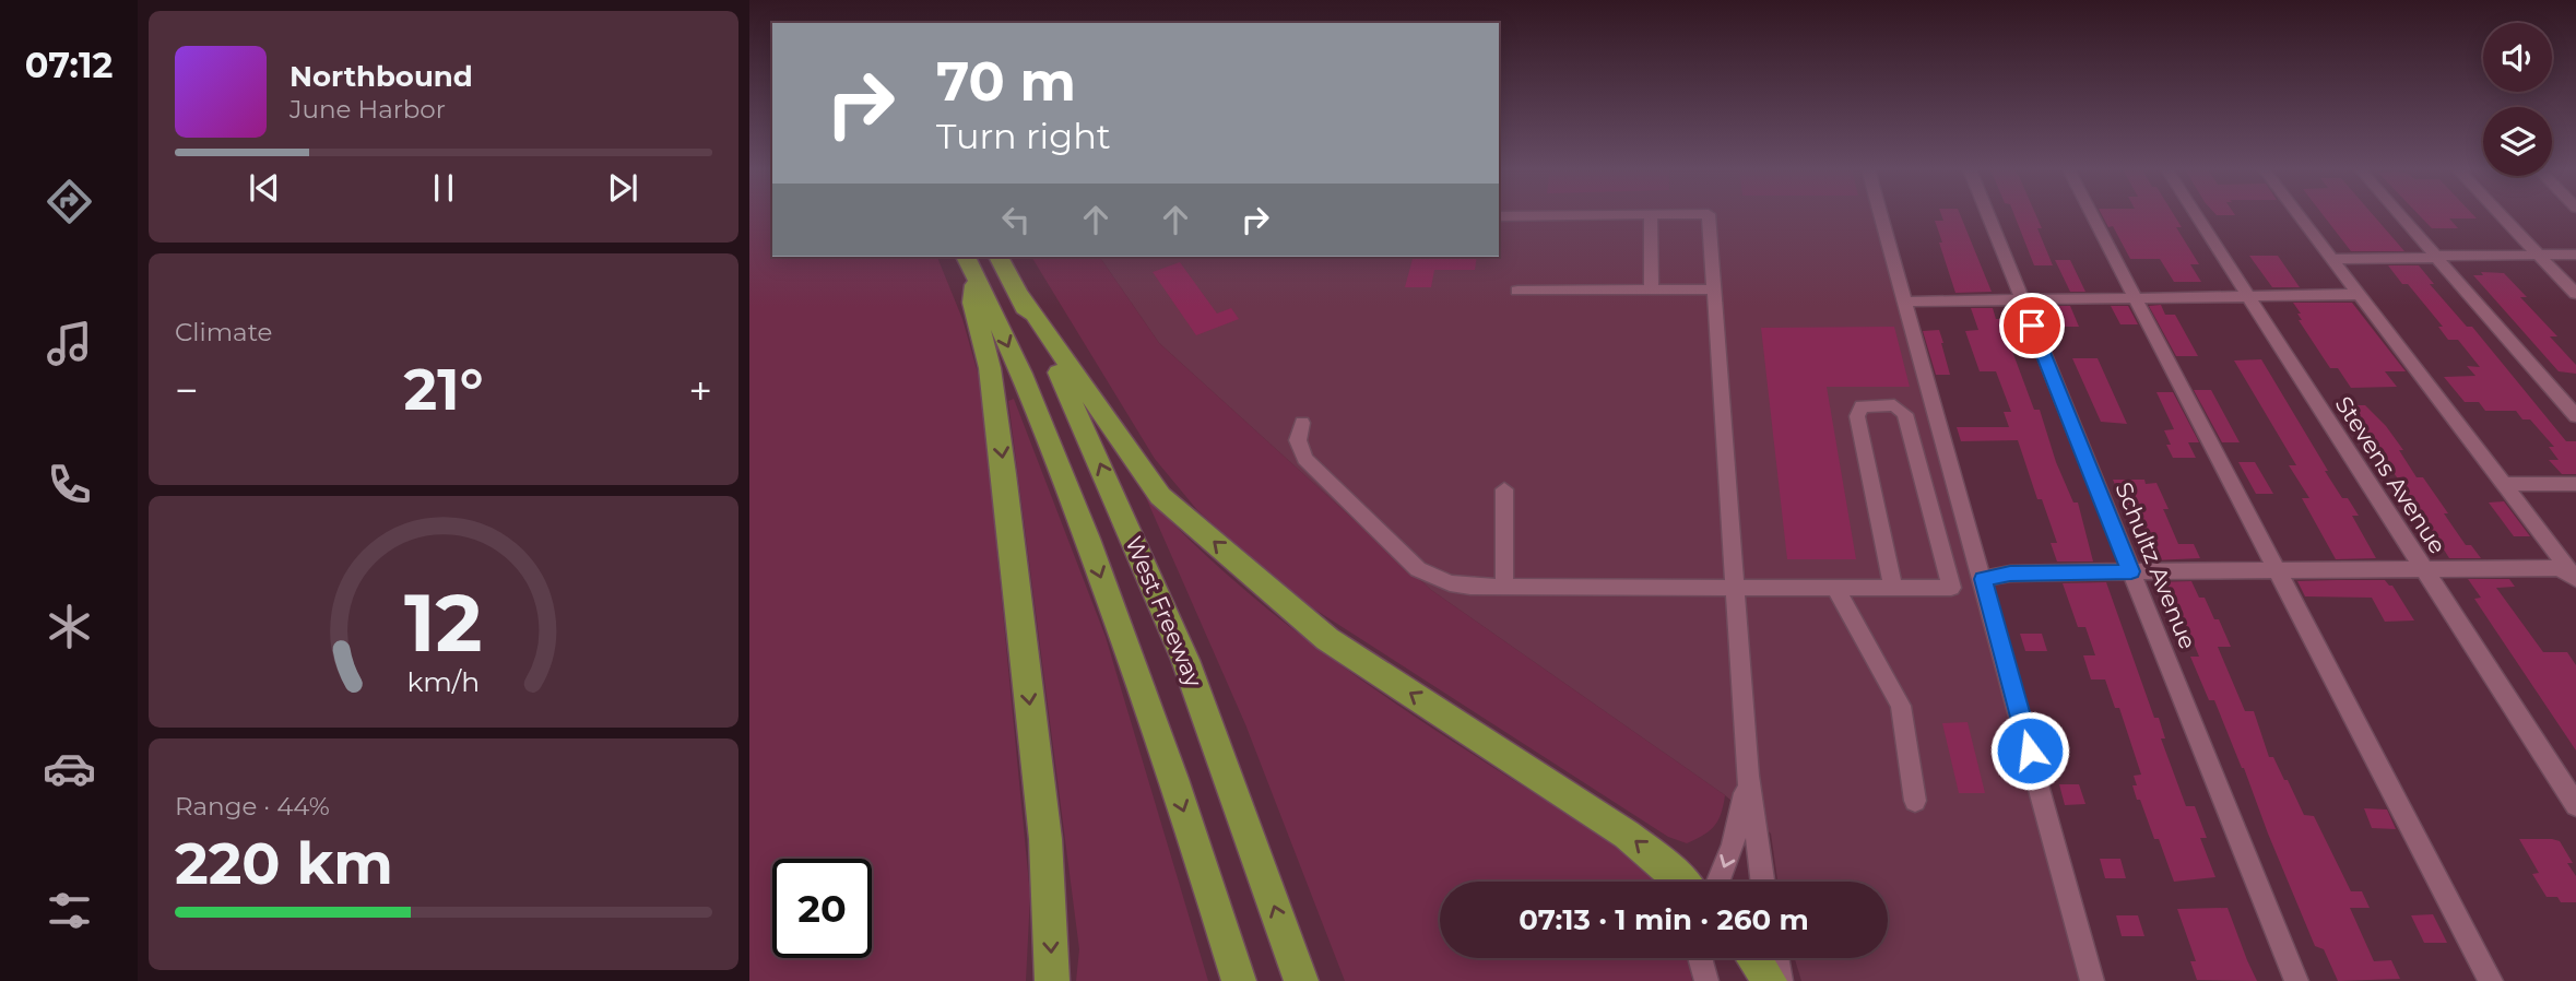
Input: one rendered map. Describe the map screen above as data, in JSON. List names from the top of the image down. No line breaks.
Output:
{"streets":{"highway":["West Freeway"],"street":["Stevens Avenue","Schultz Avenue"]},"page":{"tabs":"07:12","turn":["70 m","Turn right"],"song":["Northbound","June Harbor"],"tile":["Climate",["Range · 44%","220 km"]],"heat":["−","21°","+"],"limit":"20","trip":"07:13 · 1 min · 260 m","gauge":["12","km/h"]}}
